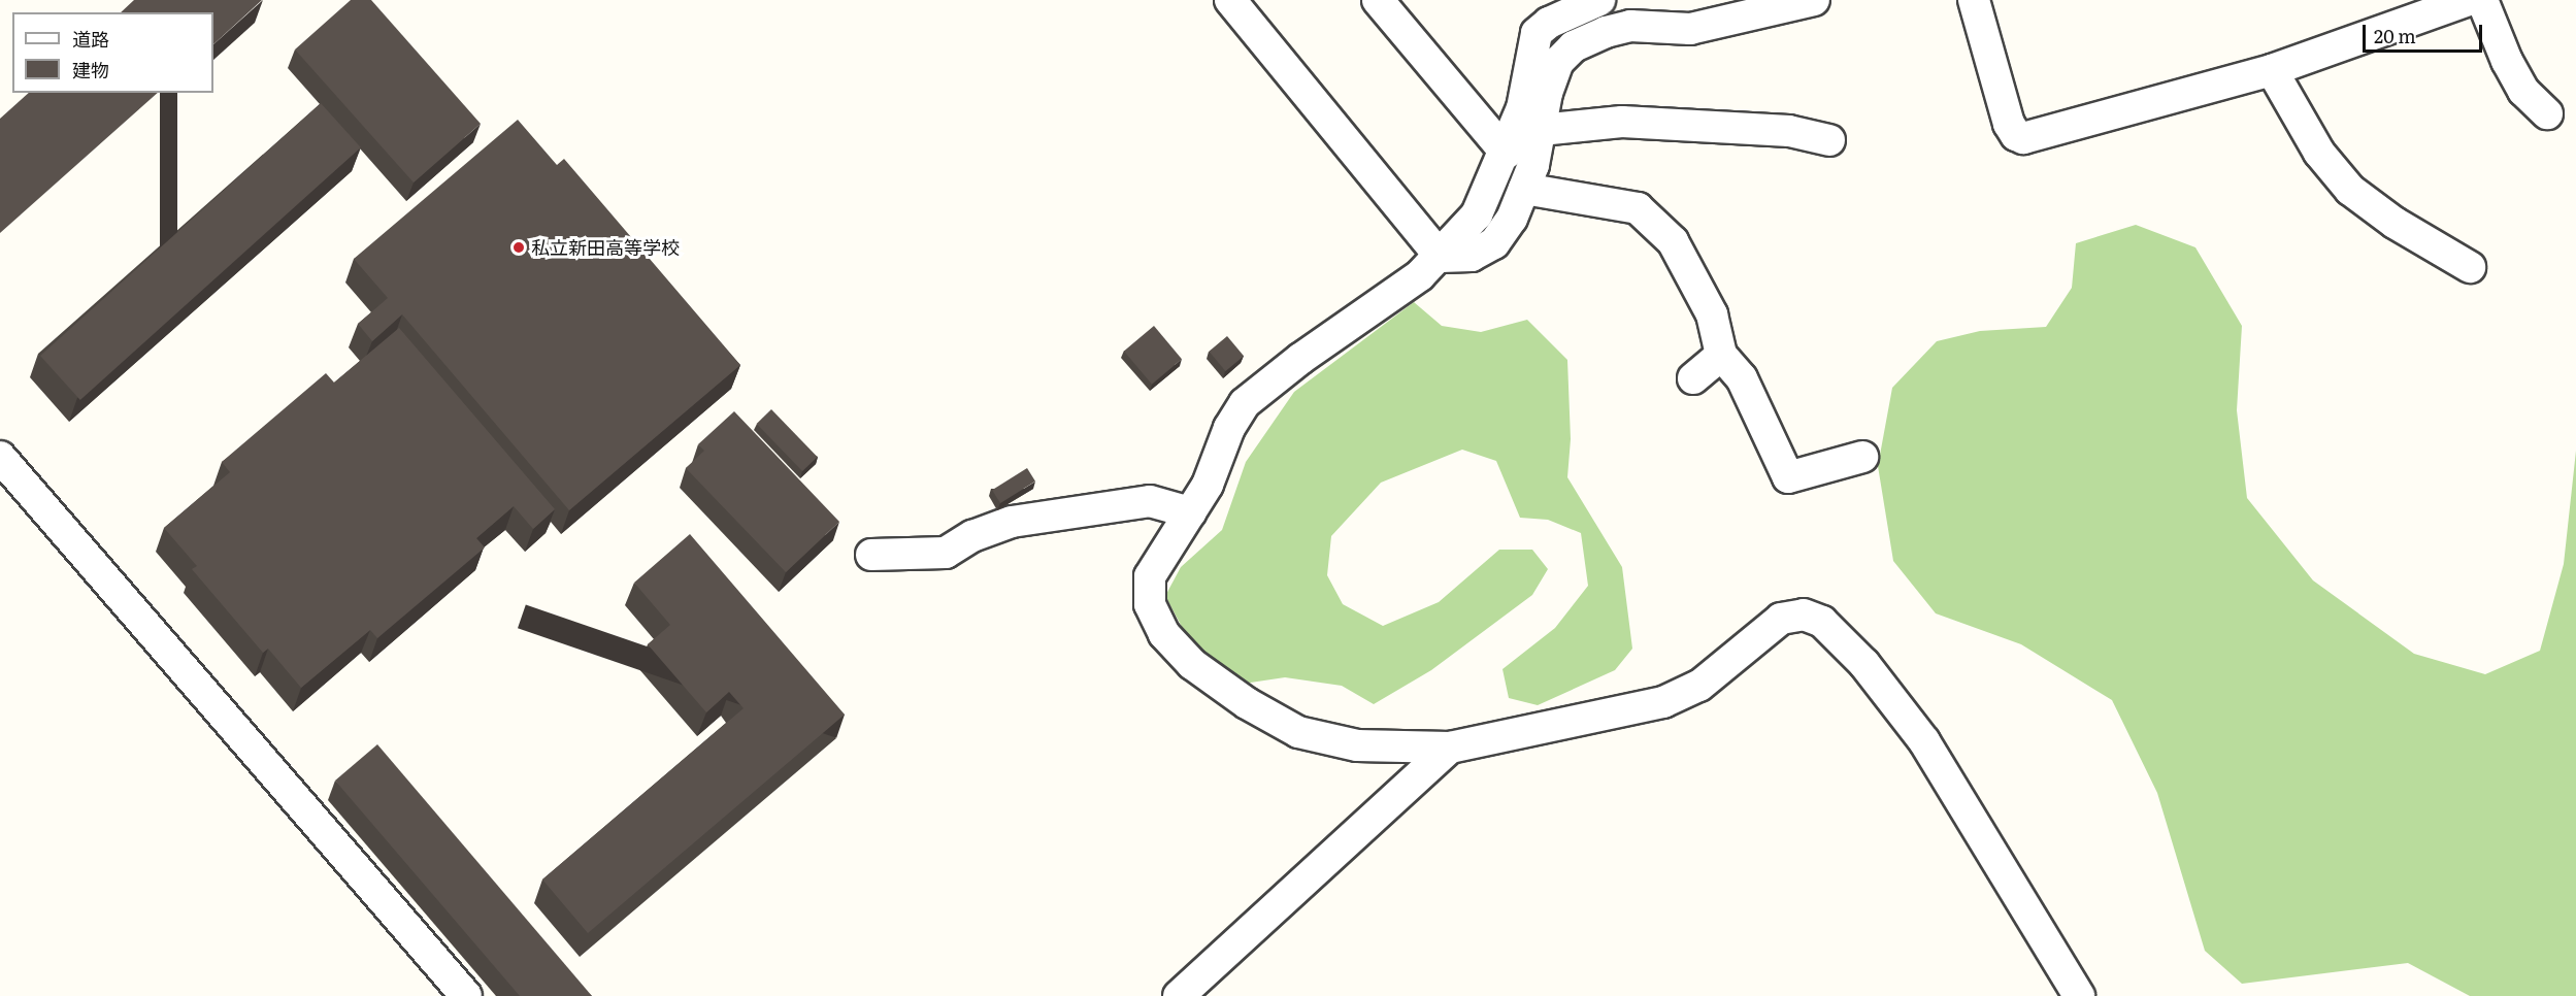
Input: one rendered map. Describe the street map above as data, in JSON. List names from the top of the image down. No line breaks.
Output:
{"places":["私立新田高等学校"],"legend":["道路","建物"],"scale_bar":"20 m"}
